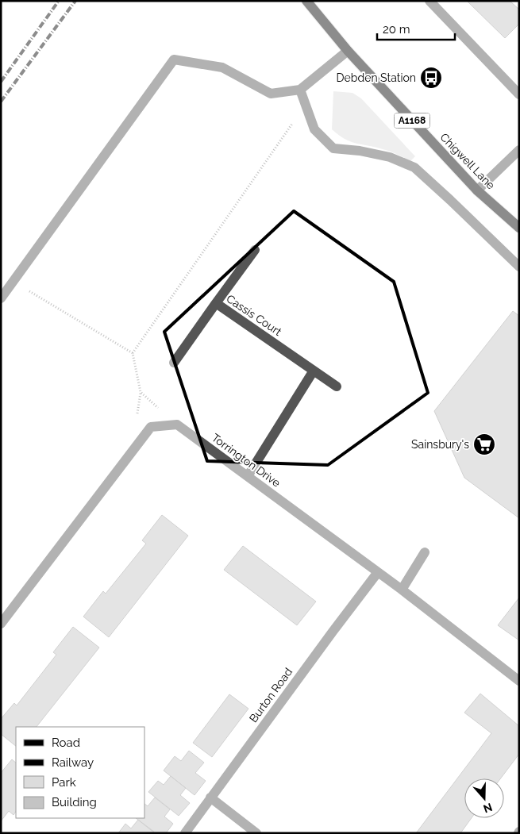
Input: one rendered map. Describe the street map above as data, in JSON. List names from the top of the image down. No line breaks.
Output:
{"streets":{"main road":["A1168","Chigwell Lane"],"street":["Cassis Court","Torrington Drive","Burton Road"]},"crossings":[["Torrington Drive","Burton Road"]],"places":{"bus stop":["Debden Station"],"supermarket":["Sainsbury's"]},"legend":["Road","Railway","Park","Building"],"scale_bar":"20 m","north":"bottom"}
